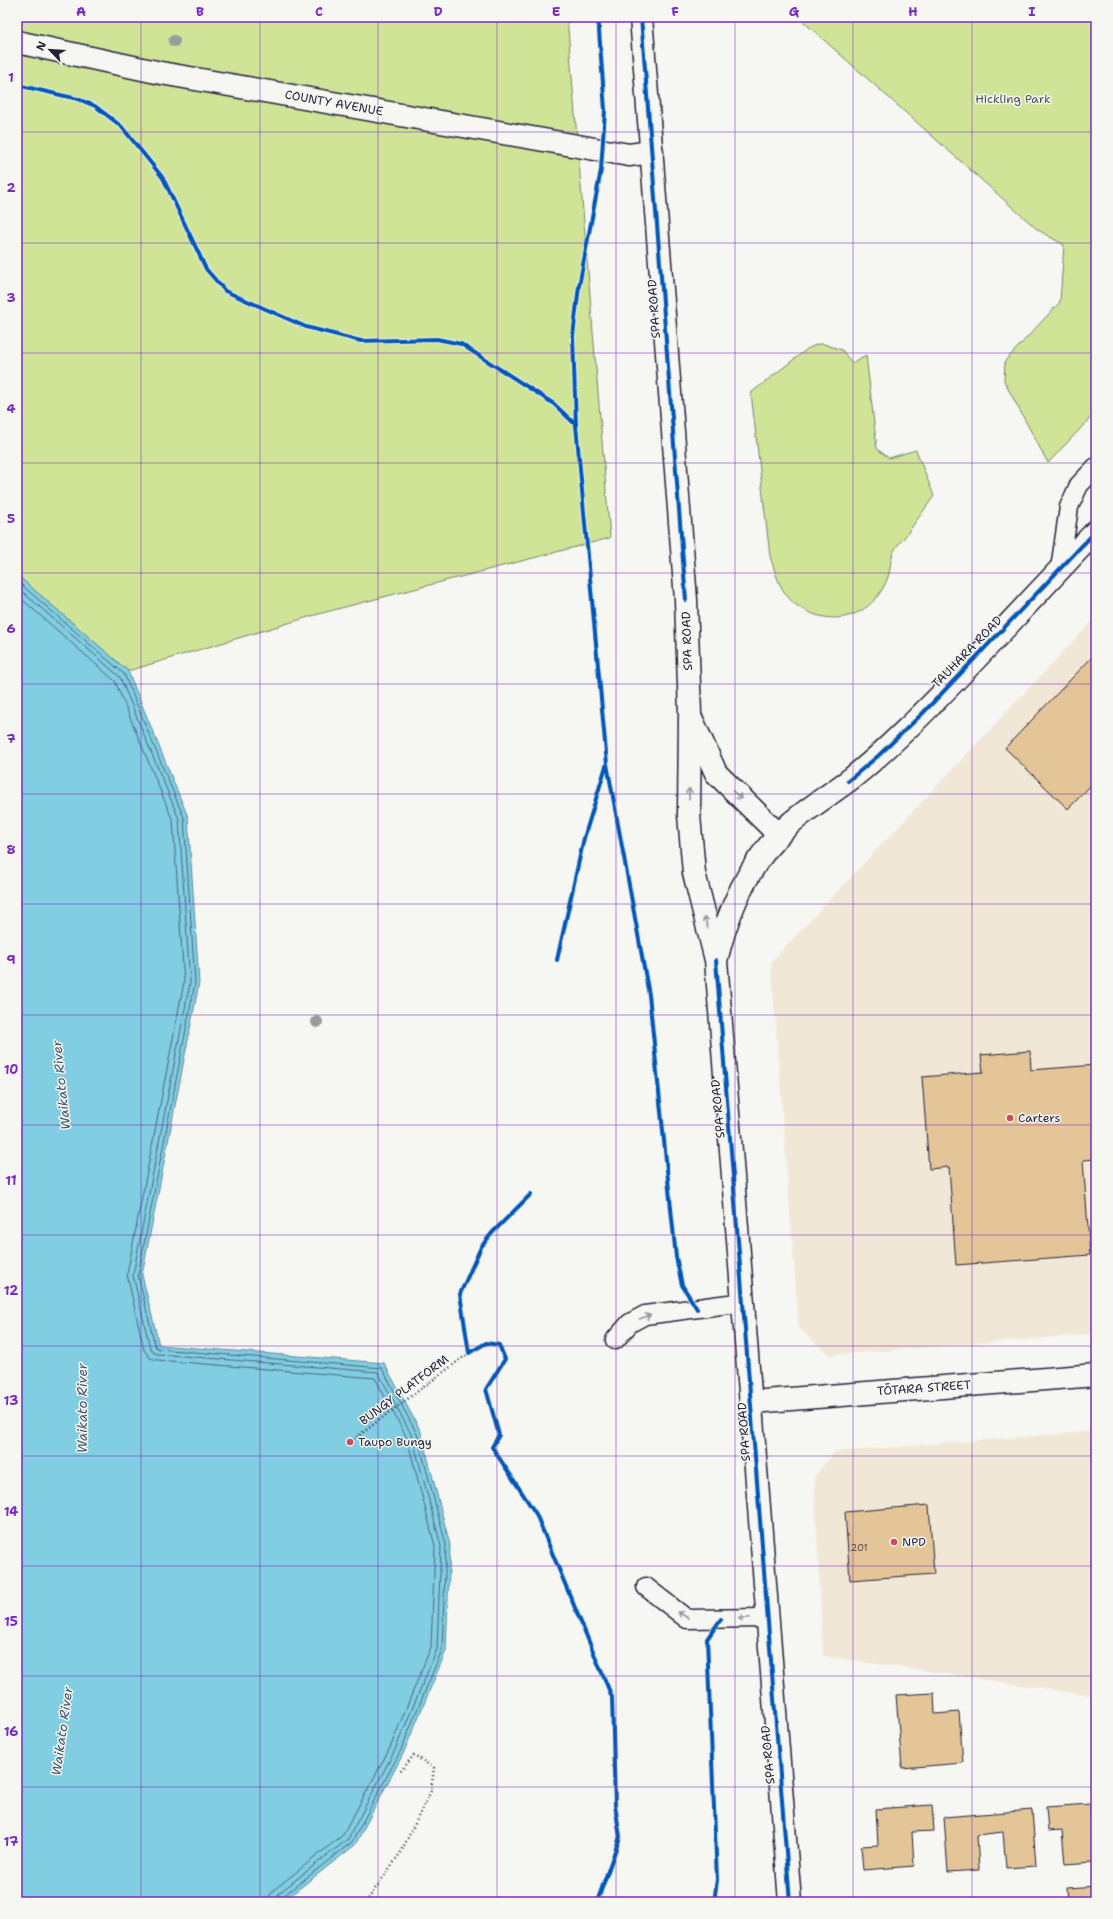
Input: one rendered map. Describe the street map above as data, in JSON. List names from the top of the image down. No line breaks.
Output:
{"streets":{"main road":["COUNTY AVENUE","SPA ROAD","TAUHARA ROAD","TŌTARA STREET"],"path":["BUNGY PLATFORM"]},"crossings":[["COUNTY AVENUE","SPA ROAD"],["SPA ROAD","TAUHARA ROAD"],["SPA ROAD","TŌTARA STREET"]],"water":["Waikato River"],"parks":["Hickling Park"],"places":["Carters","Taupo Bungy","NPD"],"house_numbers":["201"],"north":"top left","grid":{"columns":["A","B","C","D","E","F","G","H","I"],"rows":["1","2","3","4","5","6","7","8","9","10","11","12","13","14","15","16","17"]}}
